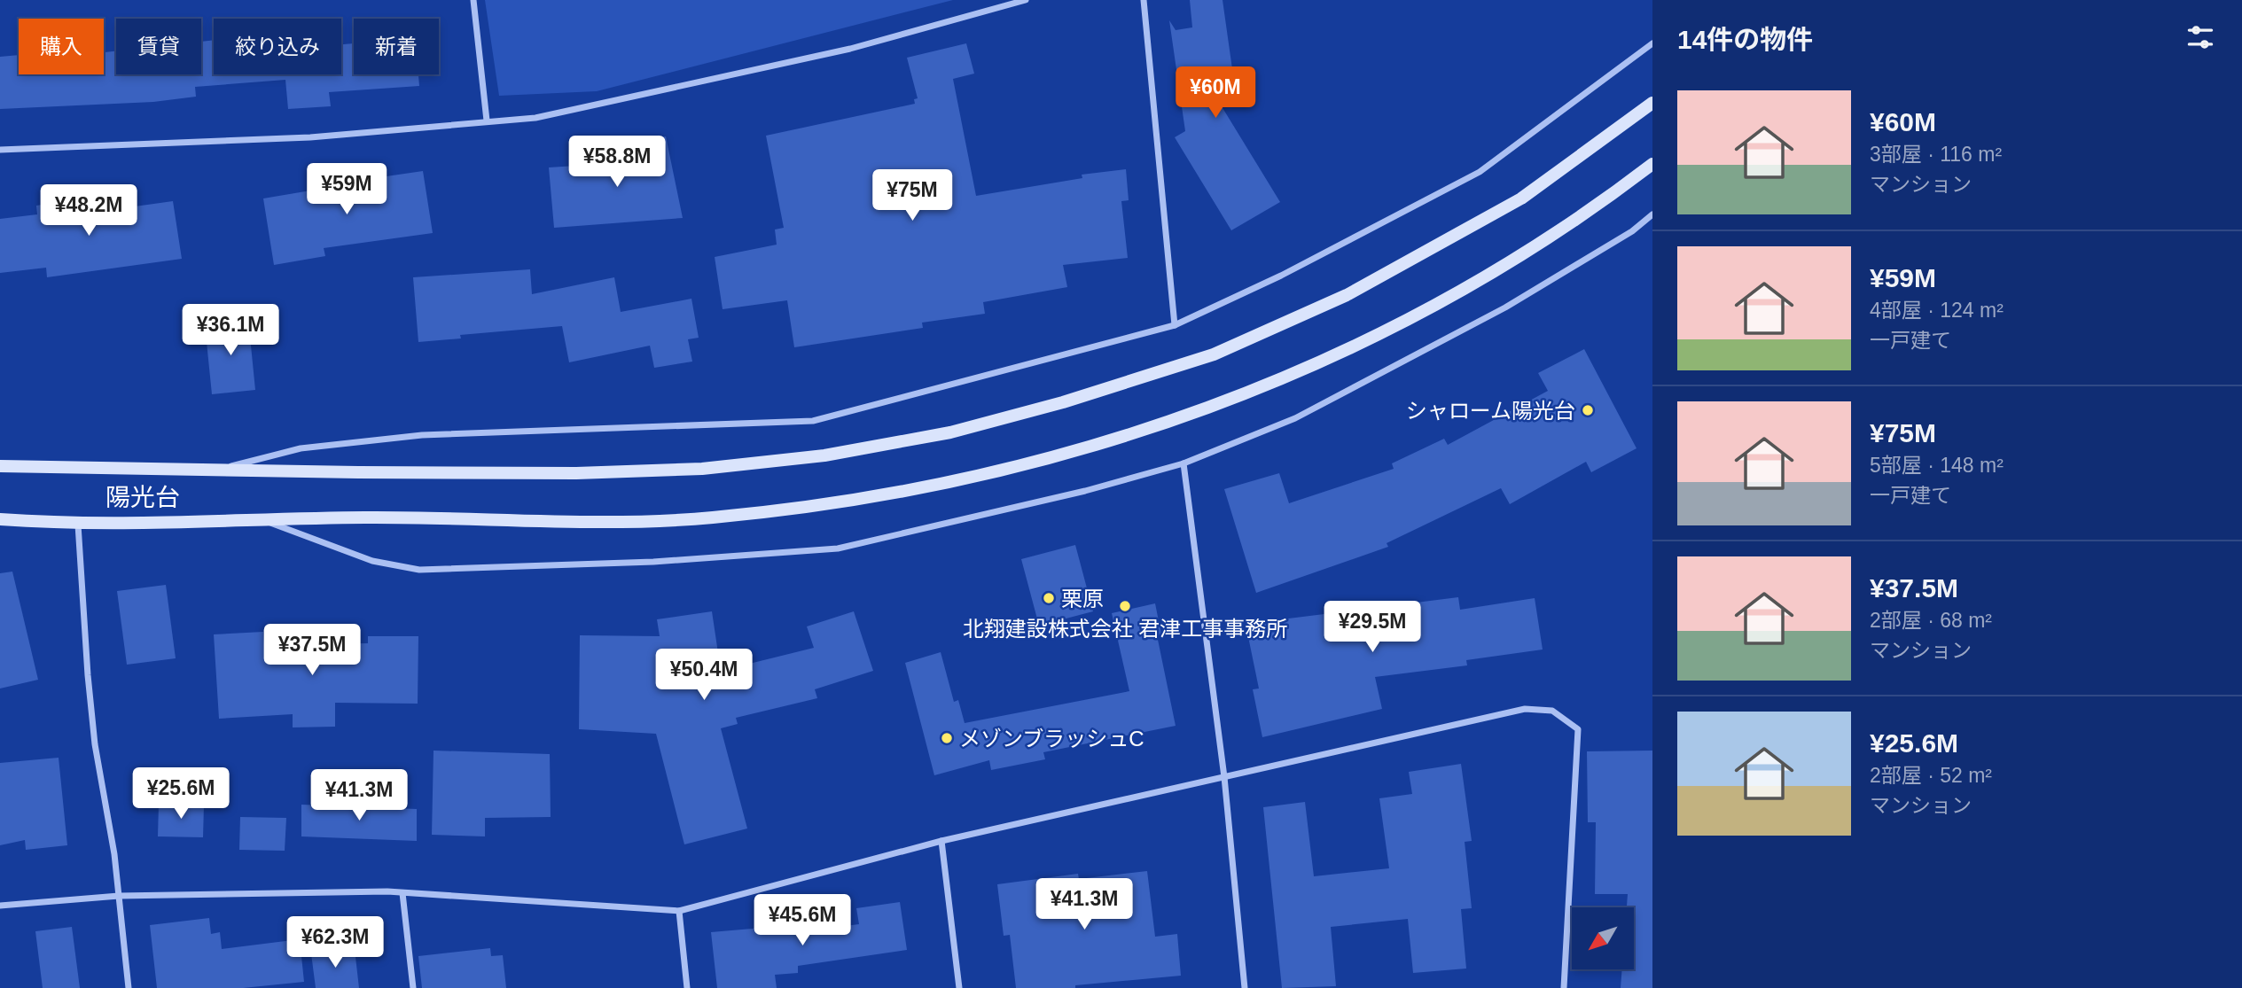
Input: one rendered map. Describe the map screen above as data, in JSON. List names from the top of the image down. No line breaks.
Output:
{"districts":["陽光台"],"places":["シャローム陽光台","栗原","北翔建設株式会社 君津工事事務所","メゾンブラッシュC"],"north":"bottom left","page":{"heading":"14件の物件","chip":["購入","賃貸","絞り込み","新着"],"price":["¥60M","¥58.8M","¥59M","¥75M","¥48.2M","¥36.1M","¥29.5M","¥37.5M","¥50.4M","¥25.6M","¥41.3M","¥41.3M","¥45.6M","¥62.3M"],"list":[{"name":"¥60M","note":"3部屋 · 116 m² · マンション"},{"name":"¥59M","note":"4部屋 · 124 m² · 一戸建て"},{"name":"¥75M","note":"5部屋 · 148 m² · 一戸建て"},{"name":"¥37.5M","note":"2部屋 · 68 m² · マンション"},{"name":"¥25.6M","note":"2部屋 · 52 m² · マンション"}]}}
